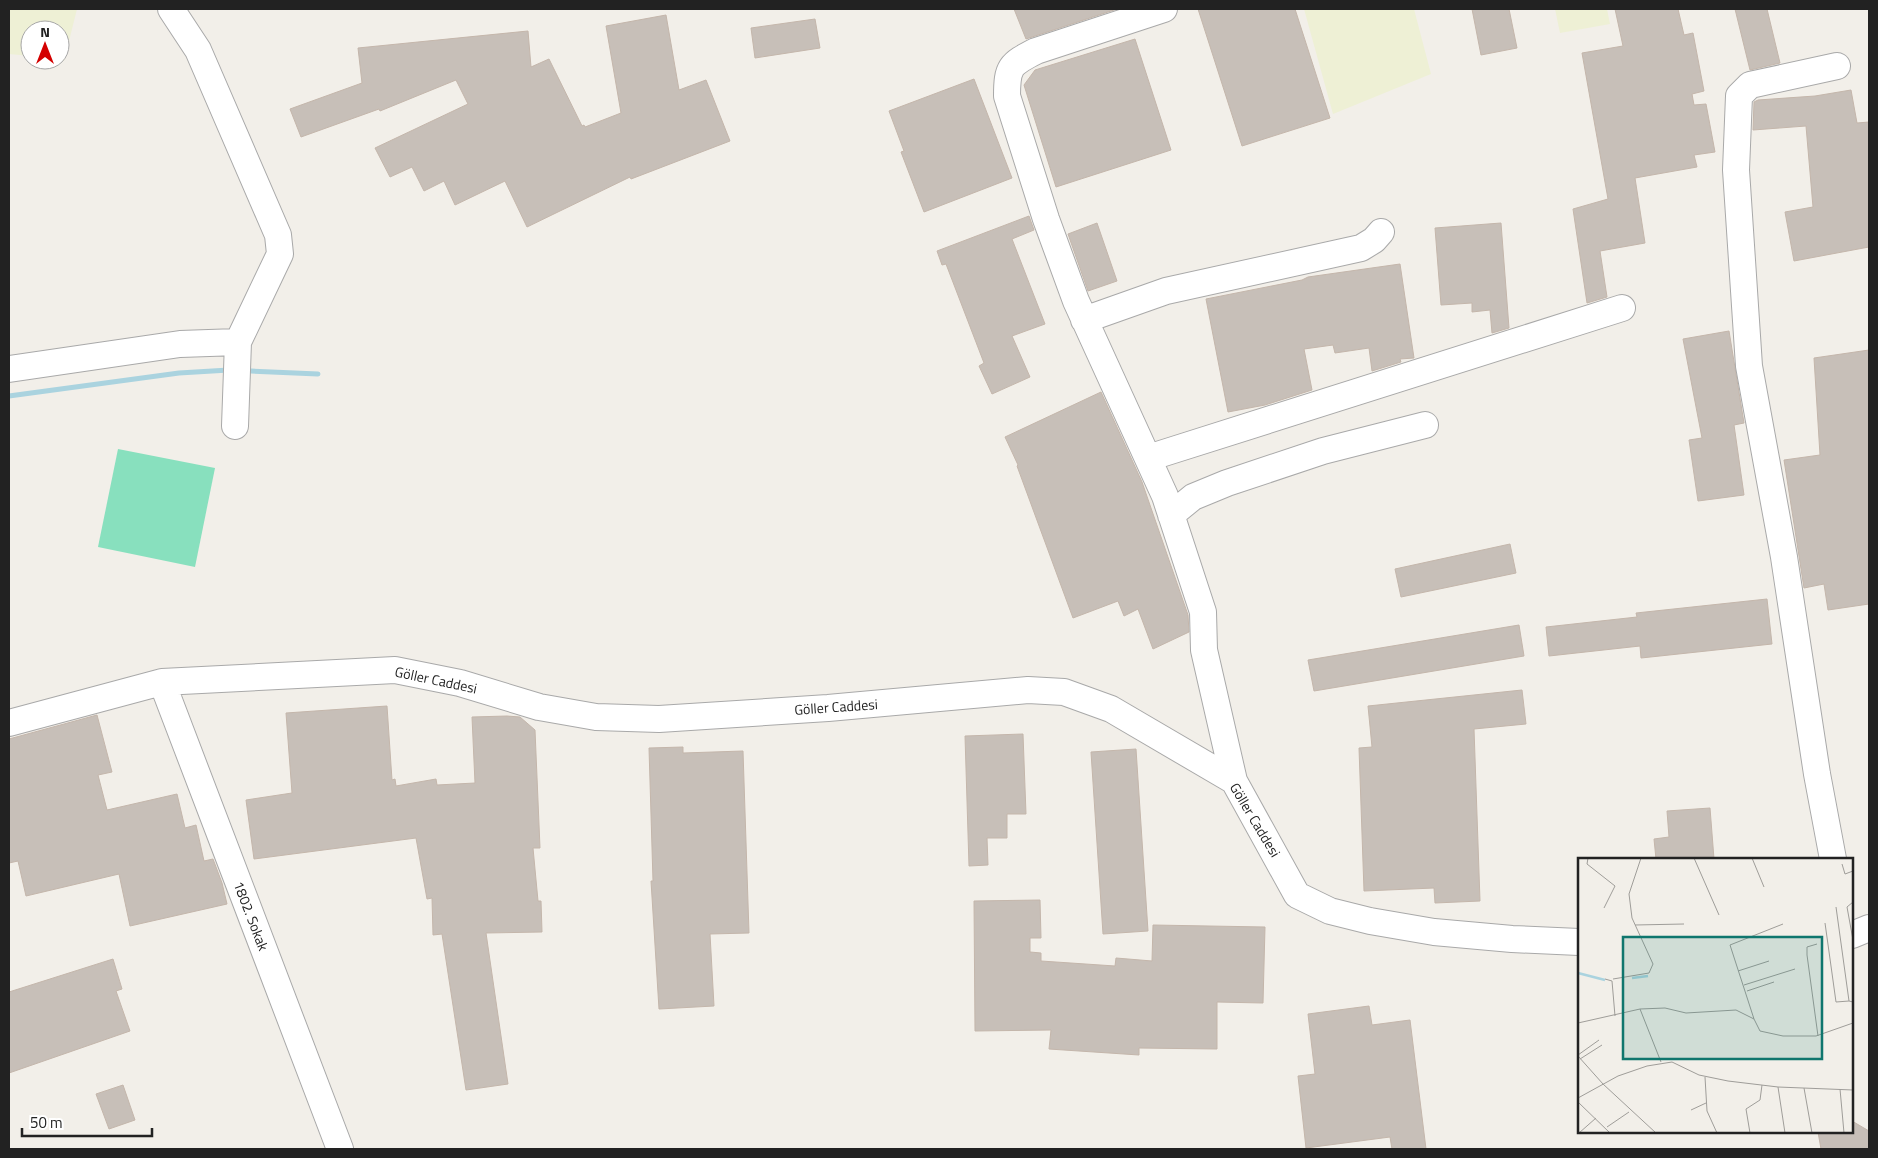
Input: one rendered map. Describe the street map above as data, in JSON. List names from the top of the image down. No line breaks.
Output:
{"streets":{"street":["Göller Caddesi","1802. Sokak"]},"crossings":[["Göller Caddesi","1802. Sokak"]],"scale_bar":"50 m","north":"top"}
